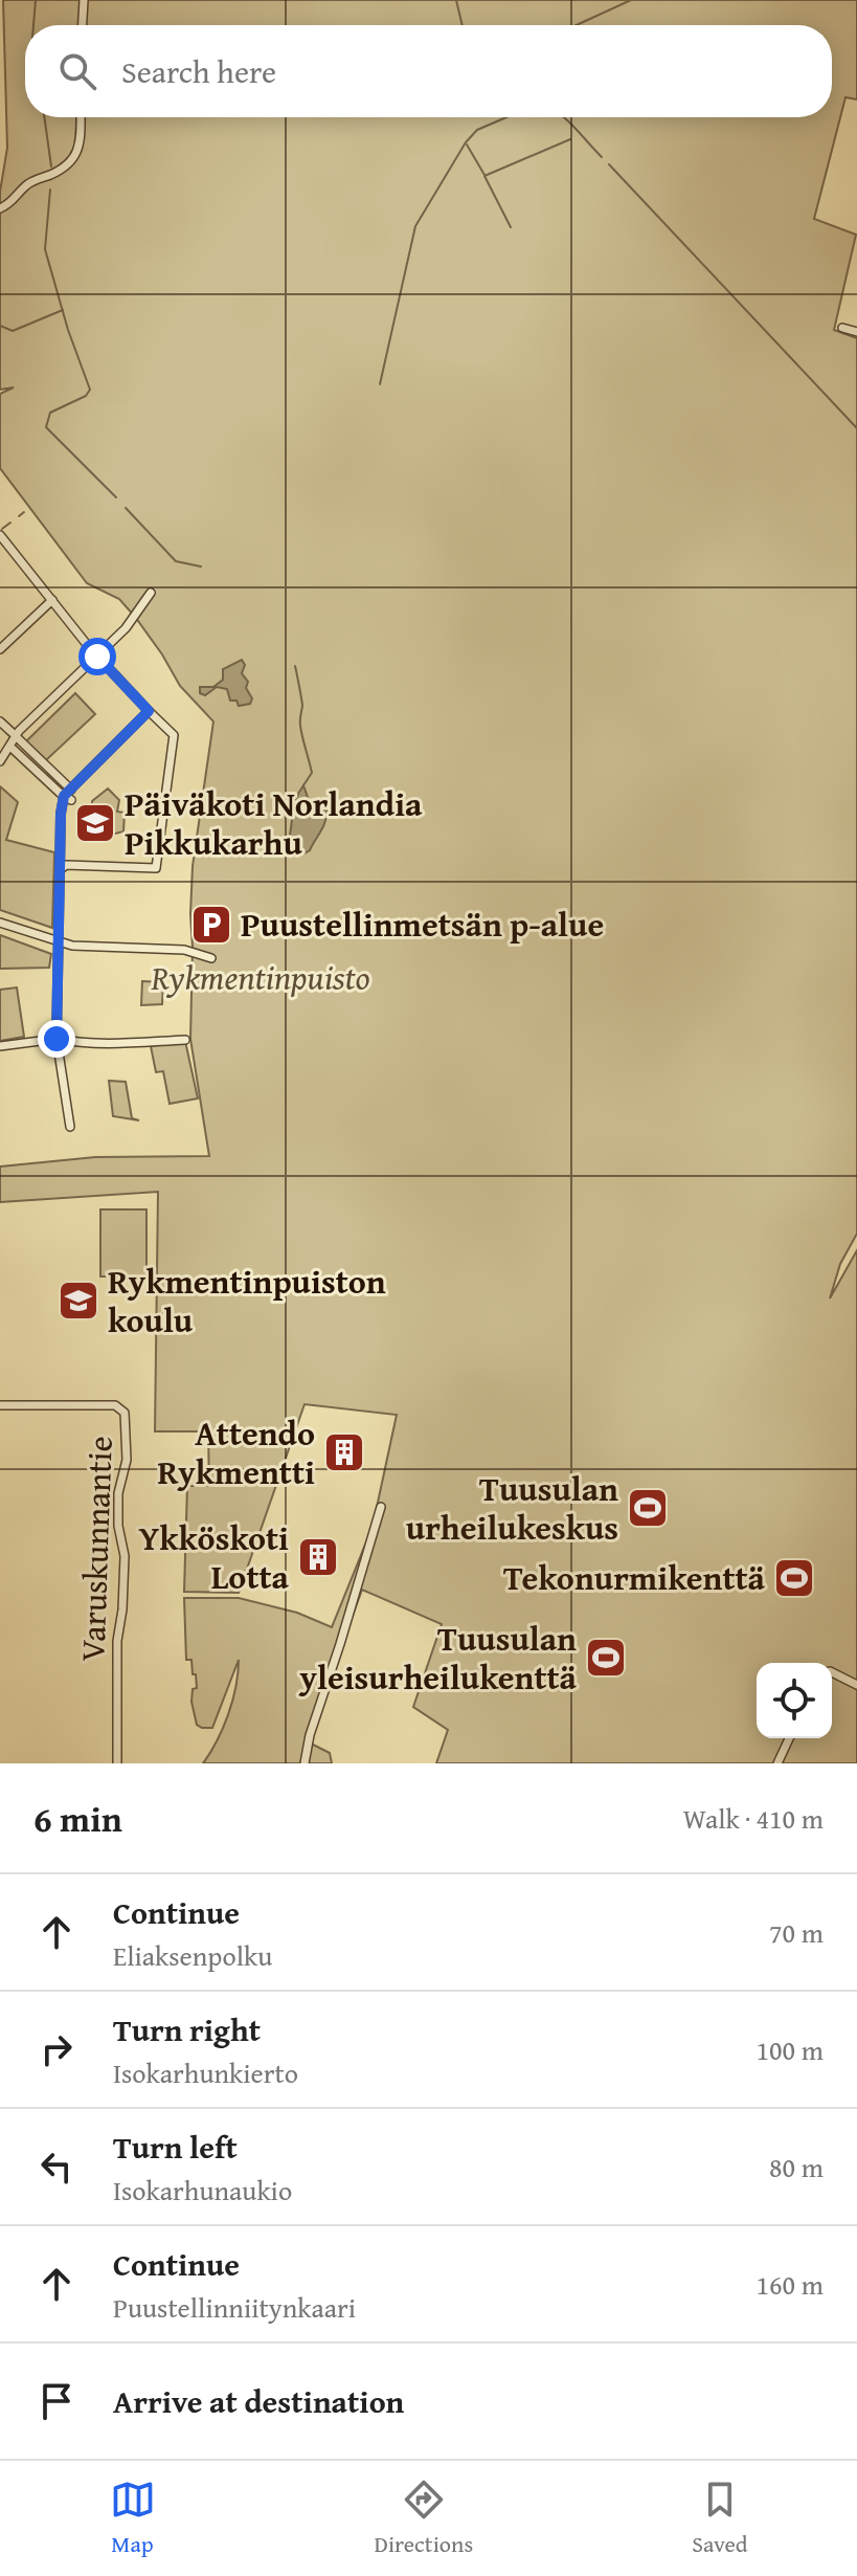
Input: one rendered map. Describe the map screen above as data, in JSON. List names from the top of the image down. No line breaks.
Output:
{"streets":{"street":["Varuskunnantie"]},"parks":["Rykmentinpuisto"],"places":{"school or university":["Päiväkoti Norlandia Pikkukarhu","Rykmentinpuiston koulu"],"parking":["Puustellinmetsän p-alue"],"building":["Attendo Rykmentti","Ykköskoti Lotta"],"sports":["Tuusulan urheilukeskus","Tekonurmikenttä","Tuusulan yleisurheilukenttä"]},"page":{"search":"Search here","heading":["6 min","Walk · 410 m"],"list":[["Continue","Eliaksenpolku","70 m"],["Turn right","Isokarhunkierto","100 m"],["Turn left","Isokarhunaukio","80 m"],["Continue","Puustellinniitynkaari","160 m"],"Arrive at destination"],"nav":["Map","Directions","Saved"]}}
